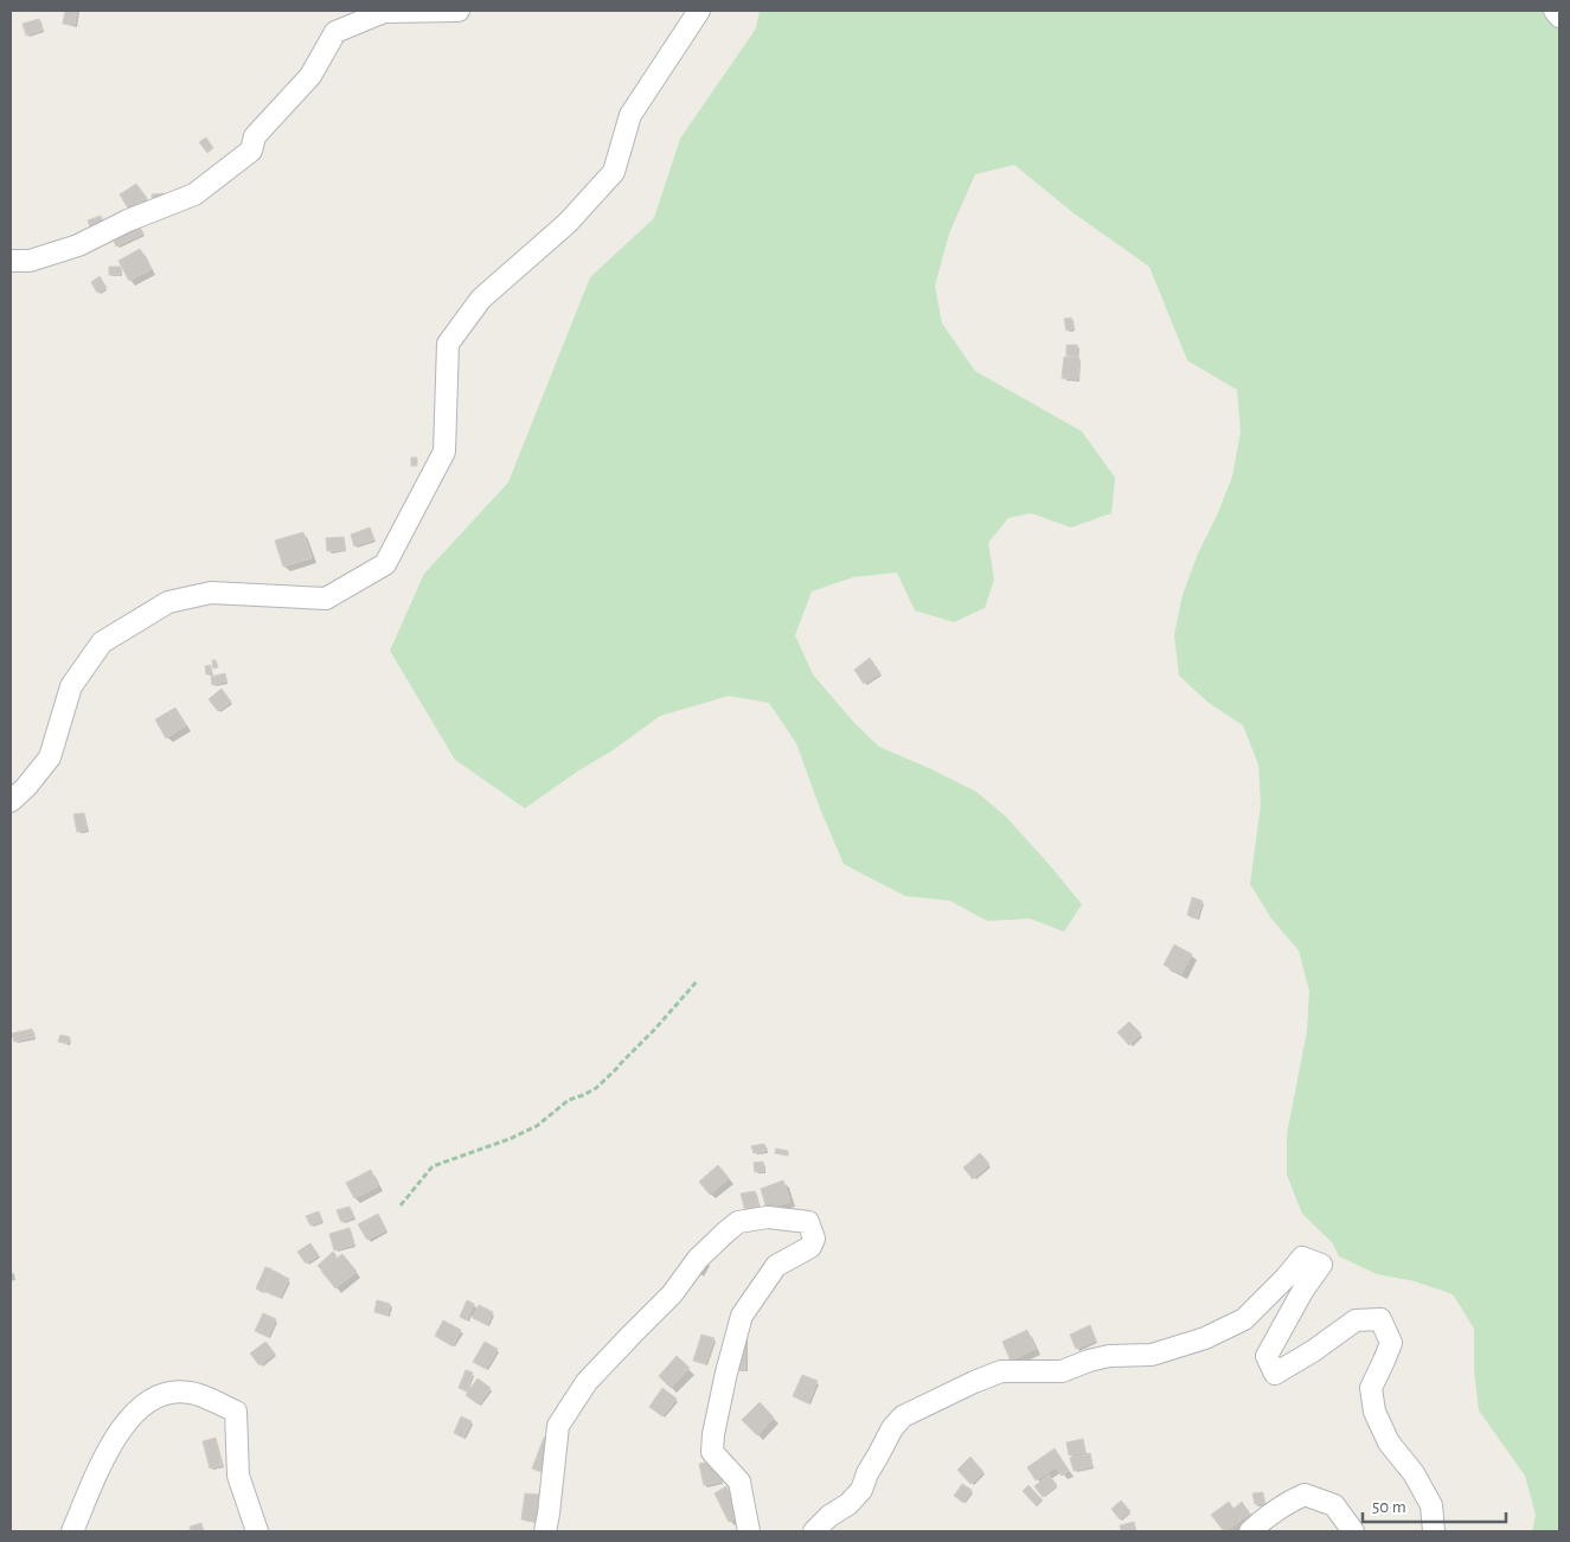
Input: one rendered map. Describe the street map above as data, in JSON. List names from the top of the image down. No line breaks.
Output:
{"scale_bar":"50 m"}
